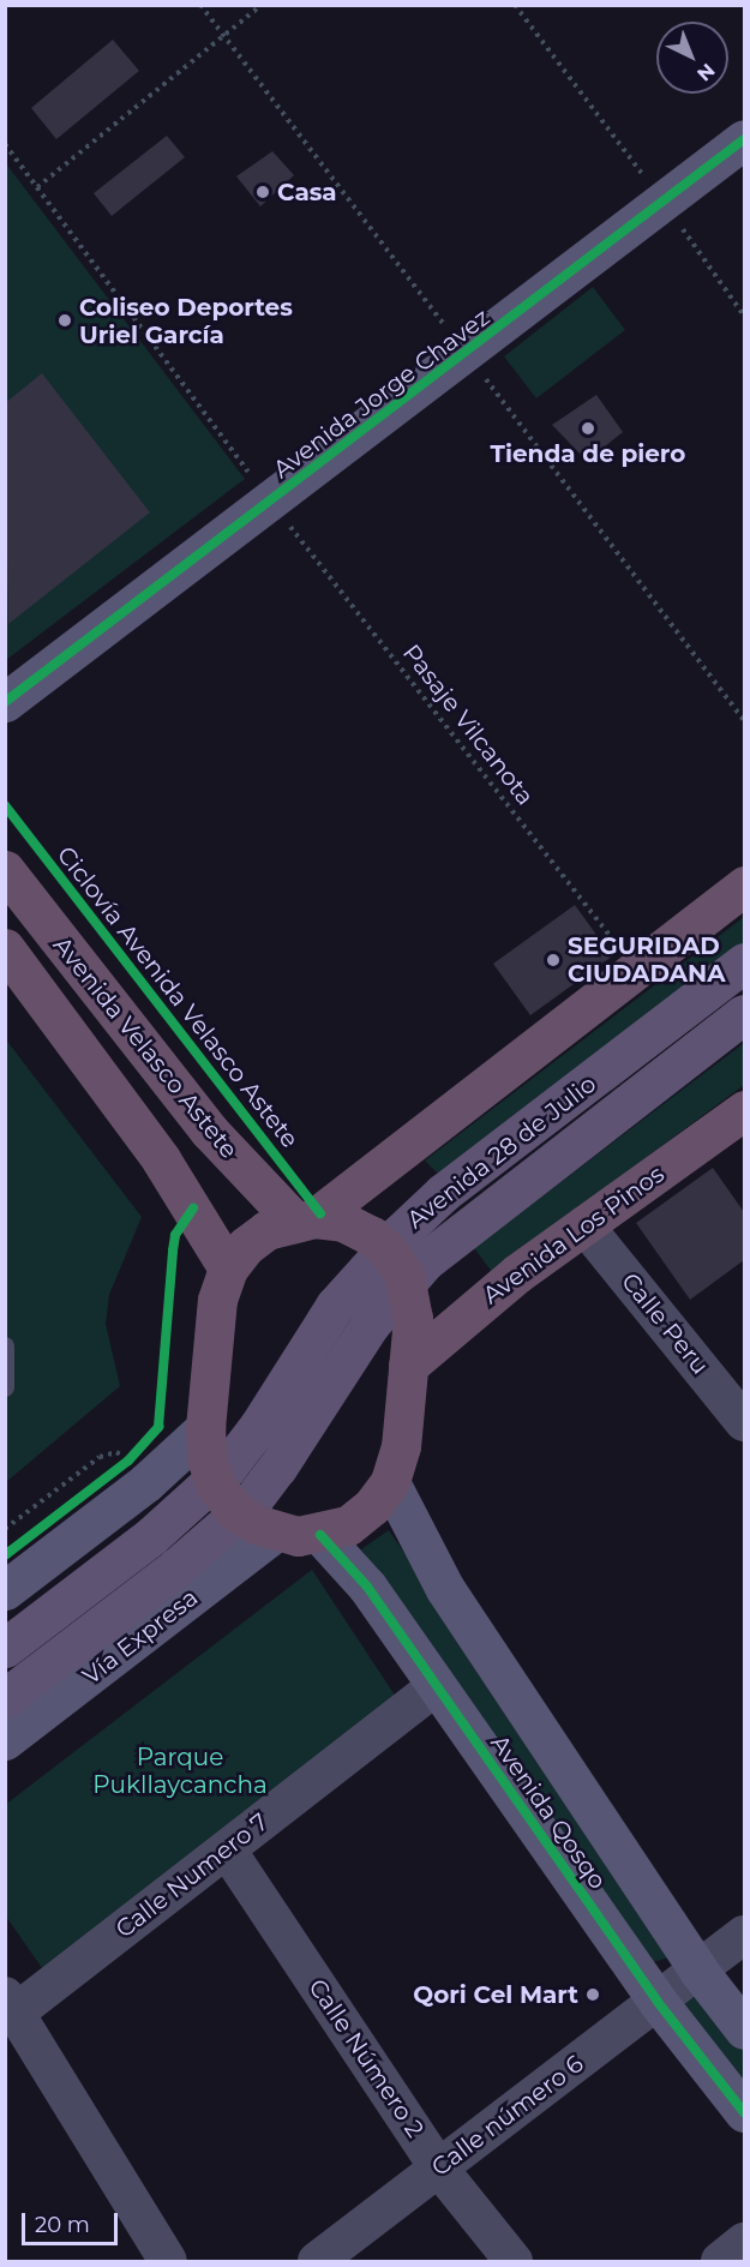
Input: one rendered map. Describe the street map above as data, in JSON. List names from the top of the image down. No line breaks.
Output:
{"streets":{"highway":["Avenida Velasco Astete","Avenida Los Pinos"],"main road":["Avenida 28 de Julio","Vía Expresa"],"street":["Avenida Jorge Chavez","Calle Peru","Avenida Qosqo","Calle Numero 7","Calle Número 2","Calle número 6"],"path":["Pasaje Vilcanota"],"cycle path":["Ciclovía Avenida Velasco Astete"]},"crossings":[["Avenida Jorge Chavez","Pasaje Vilcanota"],["Avenida 28 de Julio","Vía Expresa"],["Avenida Los Pinos","Calle Peru"],["Avenida Qosqo","Calle Numero 7"],["Avenida Qosqo","Calle número 6"],["Calle Numero 7","Calle Número 2"],["Calle Número 2","Calle número 6"]],"parks":["Parque Pukllaycancha"],"places":["Casa","Coliseo Deportes Uriel García","Tienda de piero","SEGURIDAD CIUDADANA","Qori Cel Mart"],"scale_bar":"20 m","north":"bottom right"}
